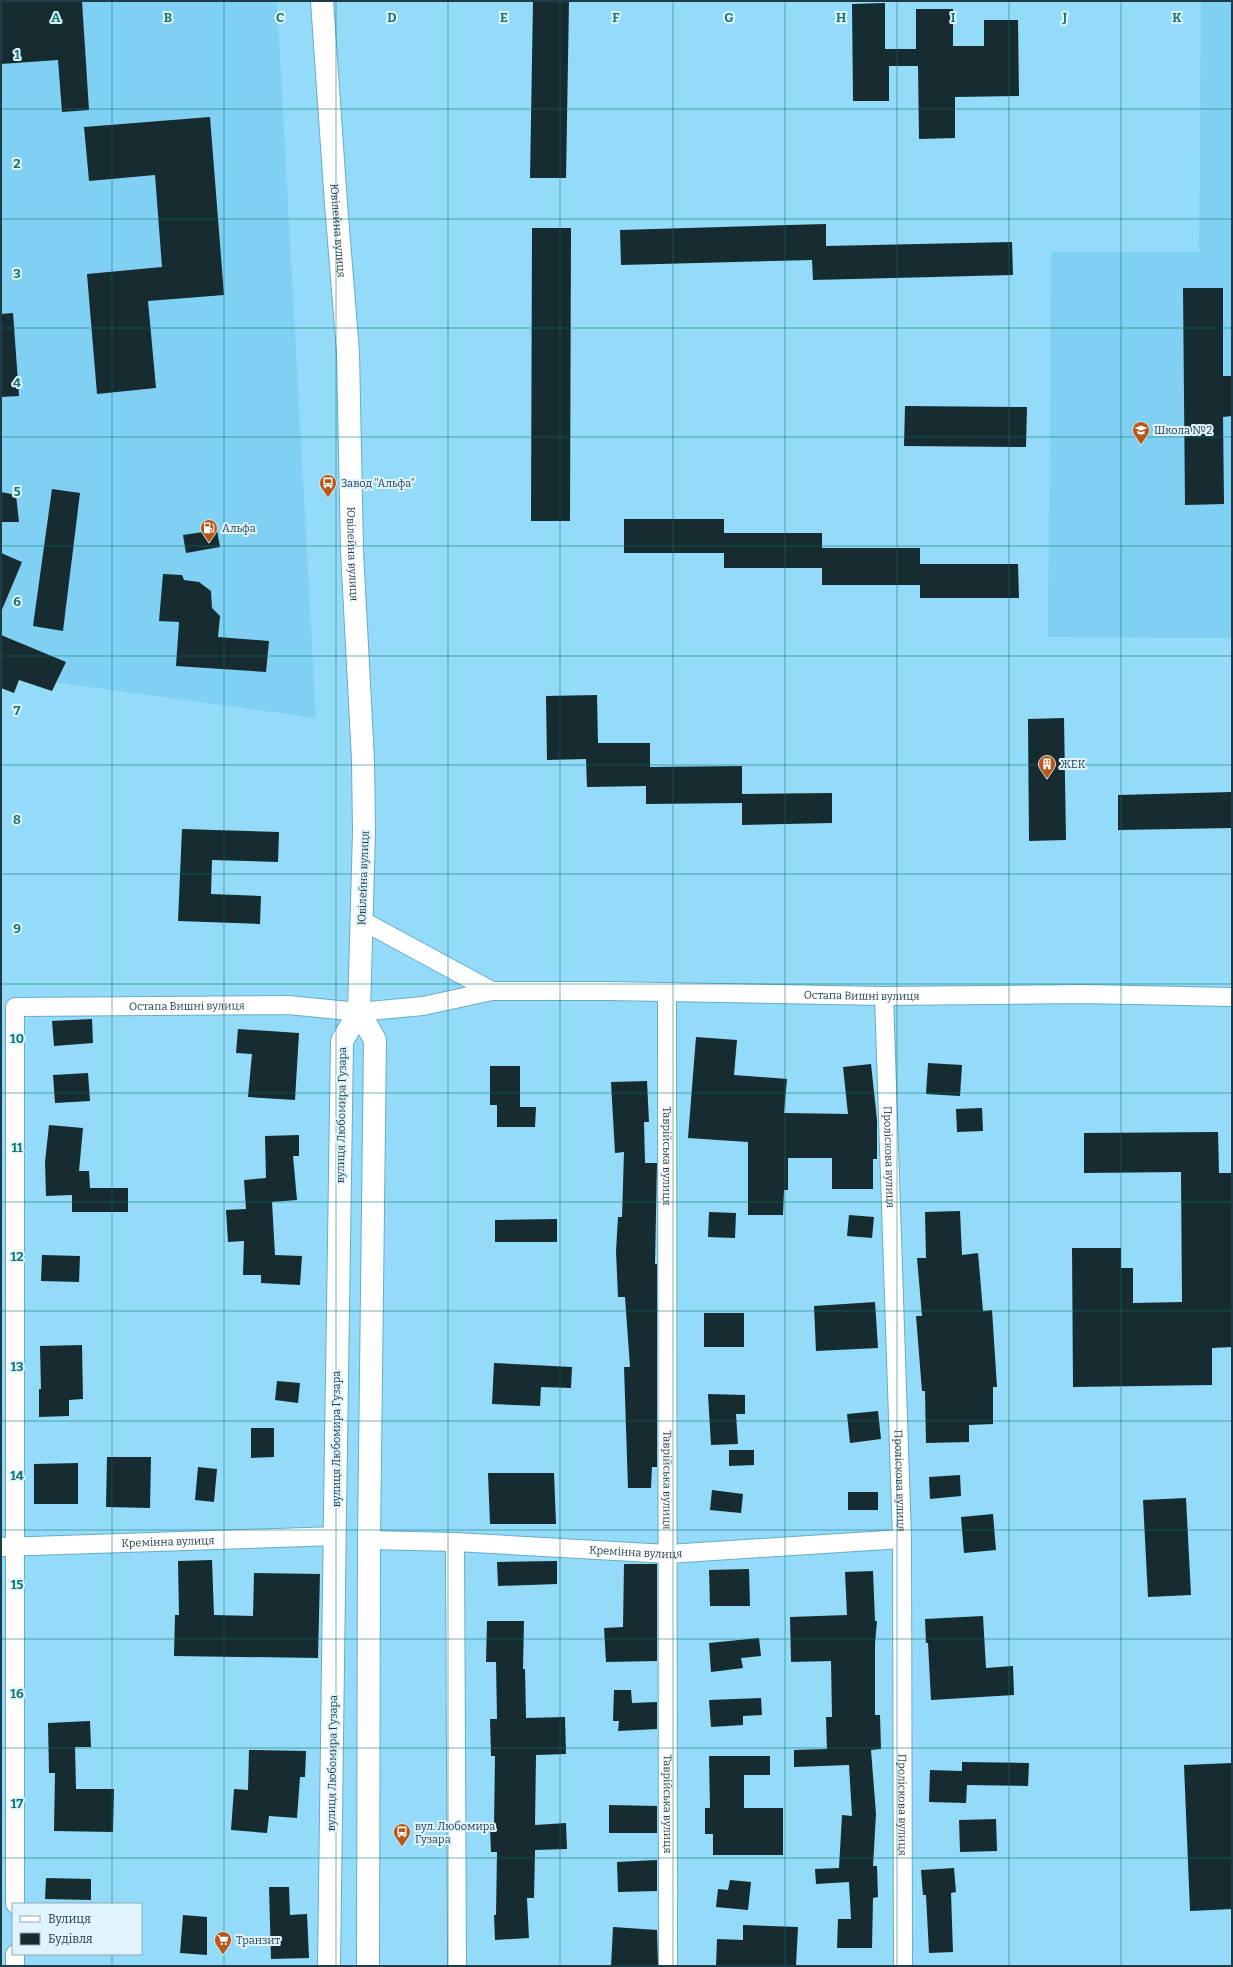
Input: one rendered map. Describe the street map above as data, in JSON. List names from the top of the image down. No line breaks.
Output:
{"streets":{"street":["Ювілейна вулиця","Остапа Вишні вулиця","вулиця Любомира Гузара","Таврійська вулиця","Проліскова вулиця","Кремінна вулиця"]},"crossings":[["Ювілейна вулиця","Остапа Вишні вулиця"],["Ювілейна вулиця","вулиця Любомира Гузара"],["Остапа Вишні вулиця","вулиця Любомира Гузара"],["Остапа Вишні вулиця","Таврійська вулиця"],["Остапа Вишні вулиця","Проліскова вулиця"],["Остапа Вишні вулиця","Кремінна вулиця"],["вулиця Любомира Гузара","Кремінна вулиця"],["Таврійська вулиця","Кремінна вулиця"],["Проліскова вулиця","Кремінна вулиця"]],"places":{"school or university":["Школа №2"],"bus stop":["Завод \"Альфа\"","вул. Любомира Гузара"],"fuel station":["Альфа"],"building":["ЖЕК"],"supermarket":["Транзит"]},"legend":["Вулиця","Будівля"],"grid":{"columns":["A","B","C","D","E","F","G","H","I","J","K"],"rows":["1","2","3","4","5","6","7","8","9","10","11","12","13","14","15","16","17"]}}
